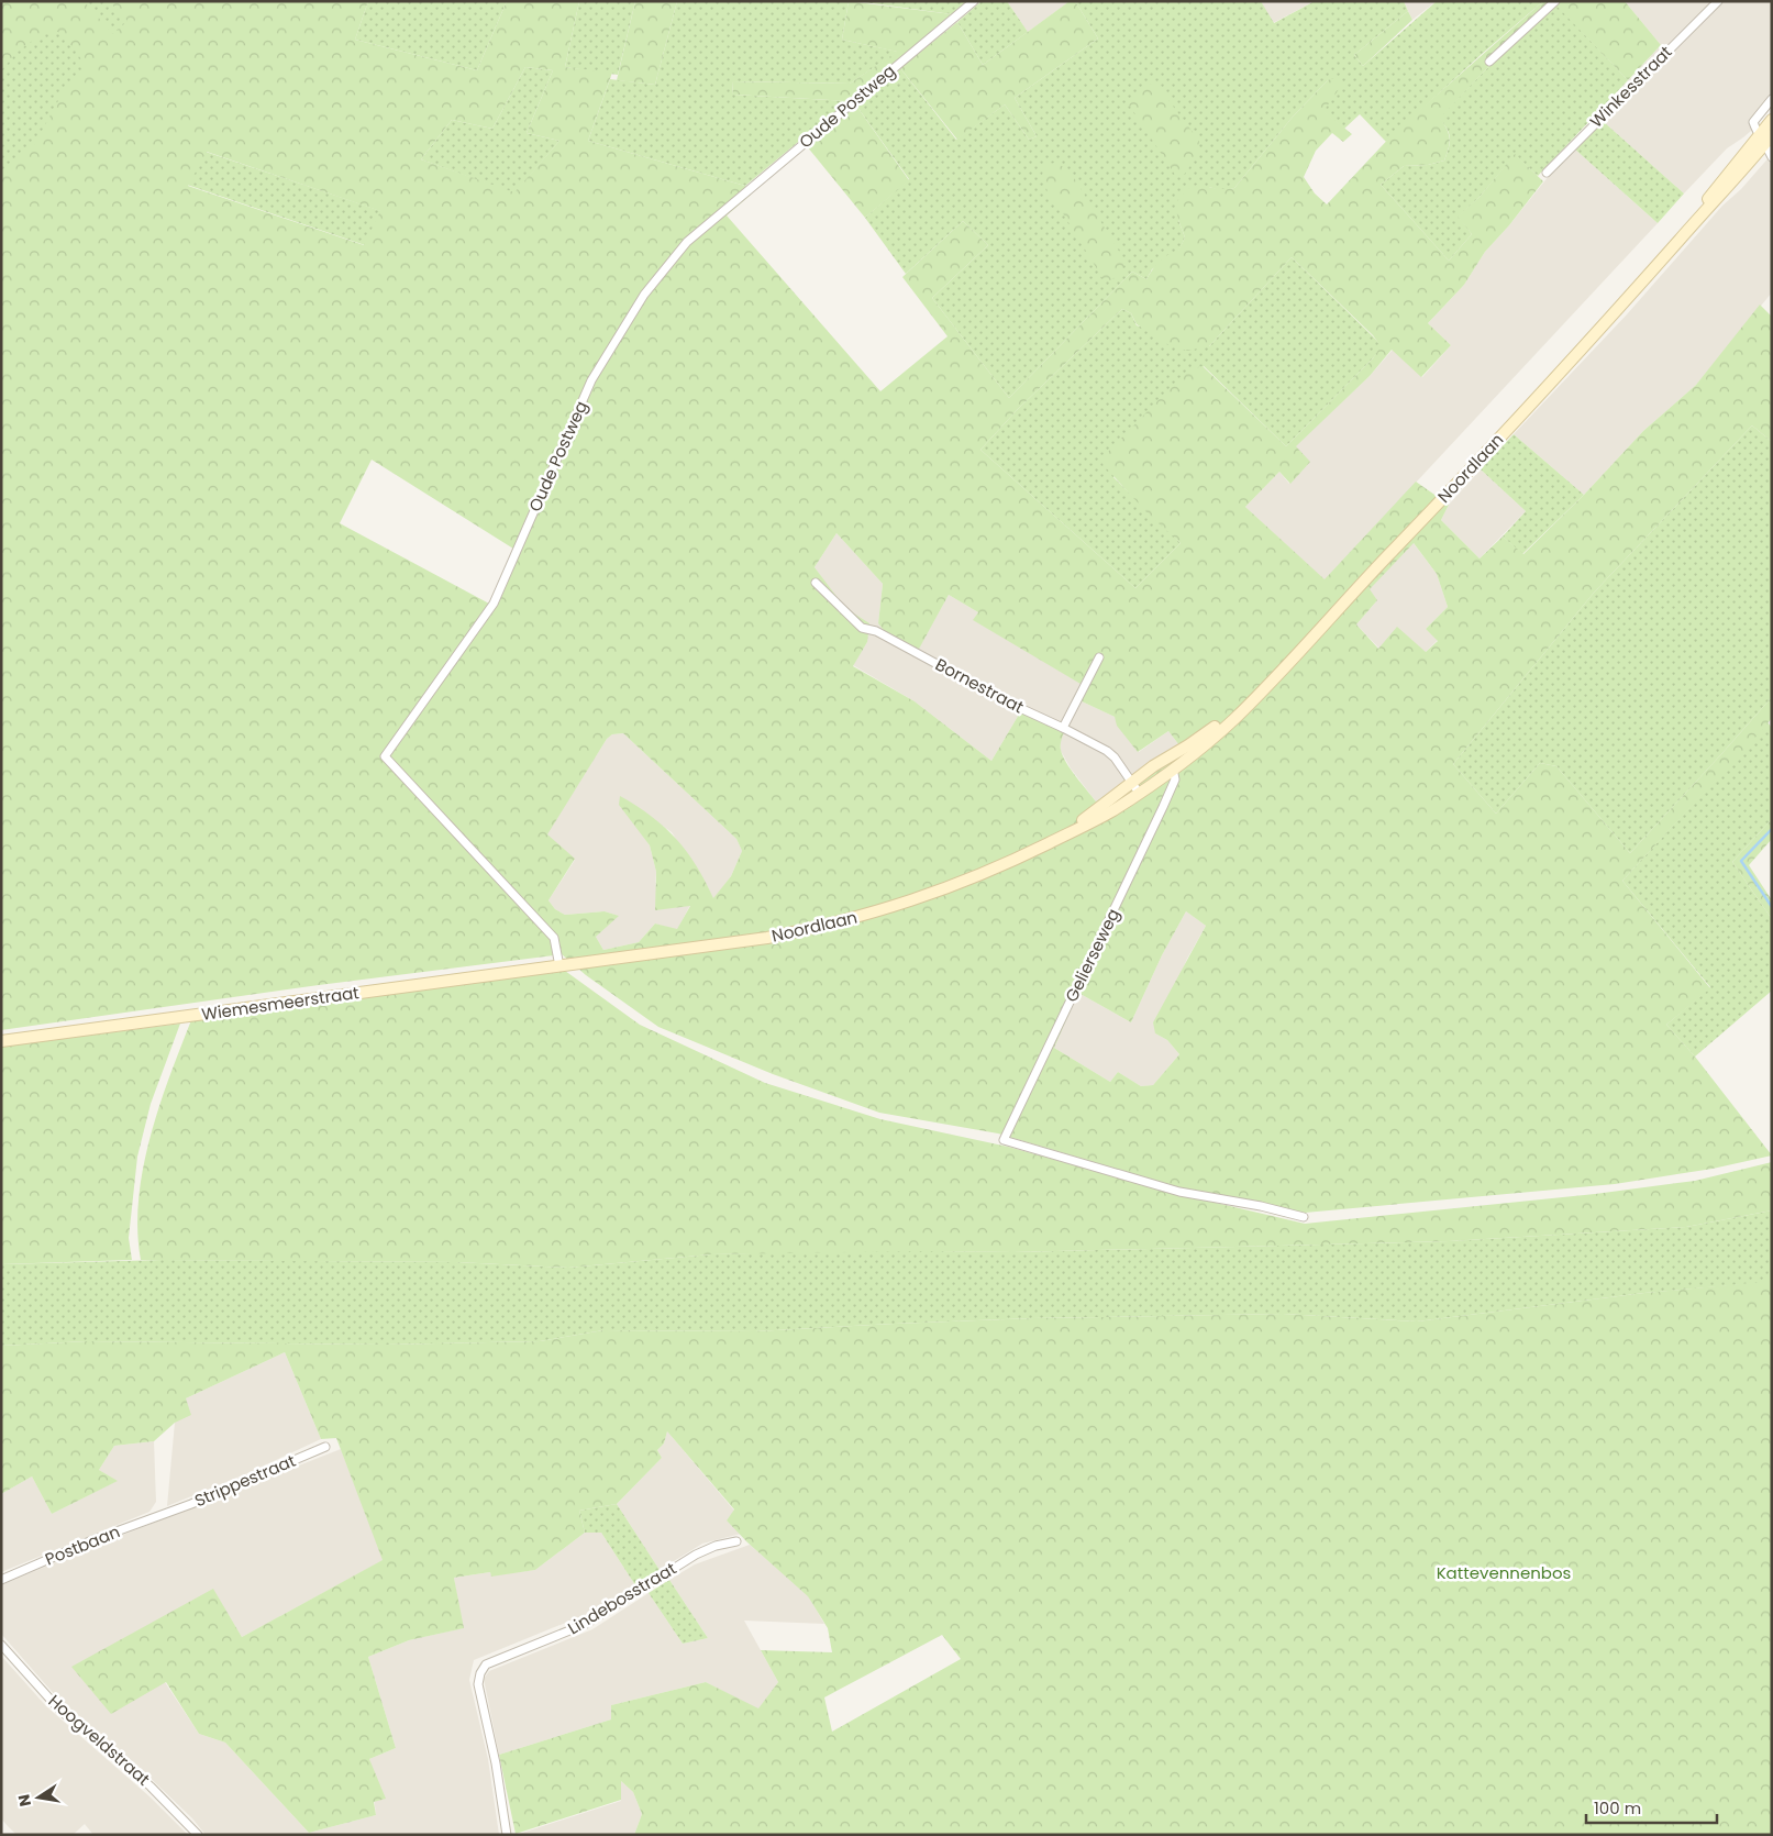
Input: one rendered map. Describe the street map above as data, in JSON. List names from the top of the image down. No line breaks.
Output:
{"streets":{"main road":["Noordlaan","Wiemesmeerstraat"],"street":["Winkesstraat","Oude Postweg","Bornestraat","Gelierseweg","Strippestraat","Postbaan","Lindebosstraat","Hoogveldstraat"]},"crossings":[["Oude Postweg","Noordlaan"],["Oude Postweg","Wiemesmeerstraat"],["Noordlaan","Bornestraat"],["Noordlaan","Gelierseweg"],["Noordlaan","Wiemesmeerstraat"],["Strippestraat","Postbaan"]],"parks":["Kattevennenbos"],"scale_bar":"100 m","north":"left"}
